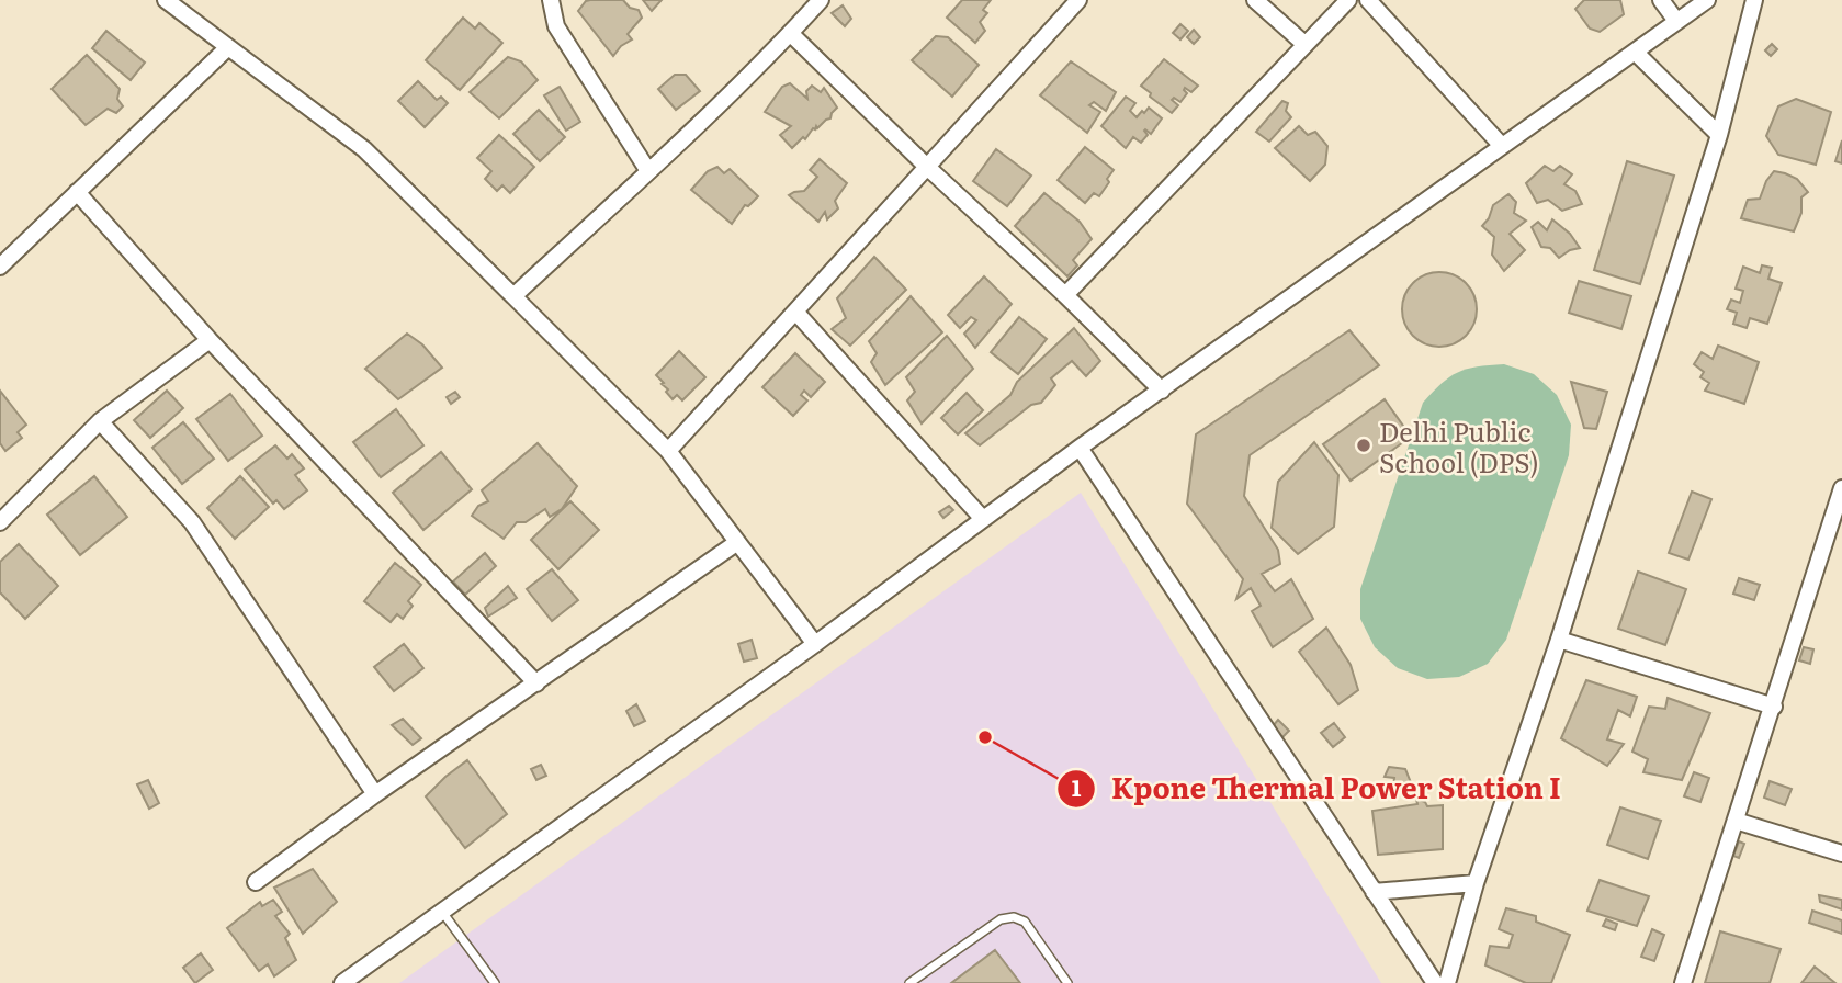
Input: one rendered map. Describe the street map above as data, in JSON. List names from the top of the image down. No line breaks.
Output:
{"places":["Delhi Public School (DPS)","Kpone Thermal Power Station I"]}
